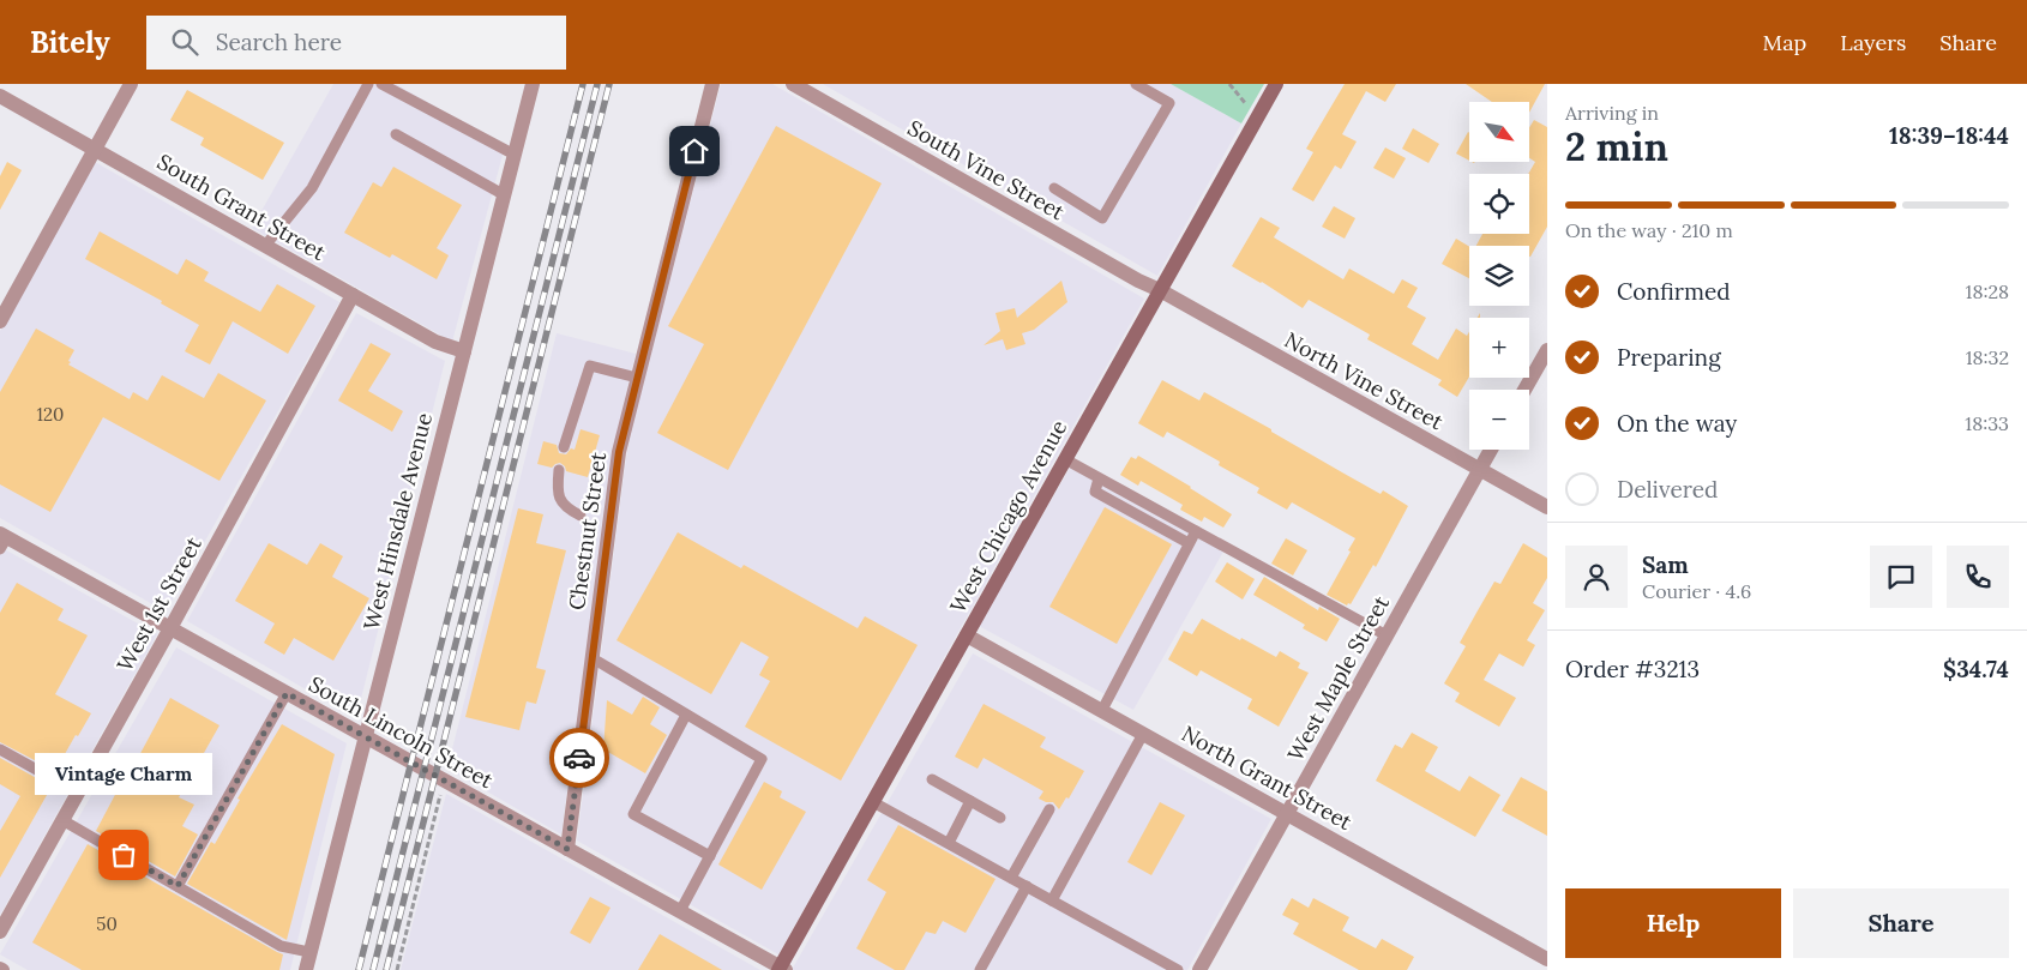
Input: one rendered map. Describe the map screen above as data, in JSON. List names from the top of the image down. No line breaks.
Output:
{"streets":{"main road":["West Chicago Avenue"],"street":["South Vine Street","South Grant Street","North Vine Street","West Hinsdale Avenue","Chestnut Street","West 1st Street","West Maple Street","South Lincoln Street","North Grant Street"]},"crossings":[["South Vine Street","North Vine Street"],["South Vine Street","West Chicago Avenue"],["South Grant Street","West Hinsdale Avenue"],["South Grant Street","West 1st Street"],["North Vine Street","West Chicago Avenue"],["North Vine Street","West Maple Street"],["West Chicago Avenue","South Lincoln Street"],["West Chicago Avenue","North Grant Street"],["West Hinsdale Avenue","South Lincoln Street"],["Chestnut Street","South Lincoln Street"],["West 1st Street","South Lincoln Street"],["West Maple Street","North Grant Street"]],"places":["Vintage Charm"],"house_numbers":["120","50"],"north":"bottom right","page":{"header":"Bitely","search":"Search here","nav":["Map","Layers","Share"],"heading":["2 min","Arriving in","18:39–18:44"],"panel":["Sam","Courier · 4.6","Order #3213","$34.74"],"map_buttons":["+","−"],"bar":"On the way · 210 m","list":[["Confirmed","18:28"],["Preparing","18:32"],["On the way","18:33"],"Delivered"],"bubble":"Vintage Charm","buttons":["Help","Share"]}}
